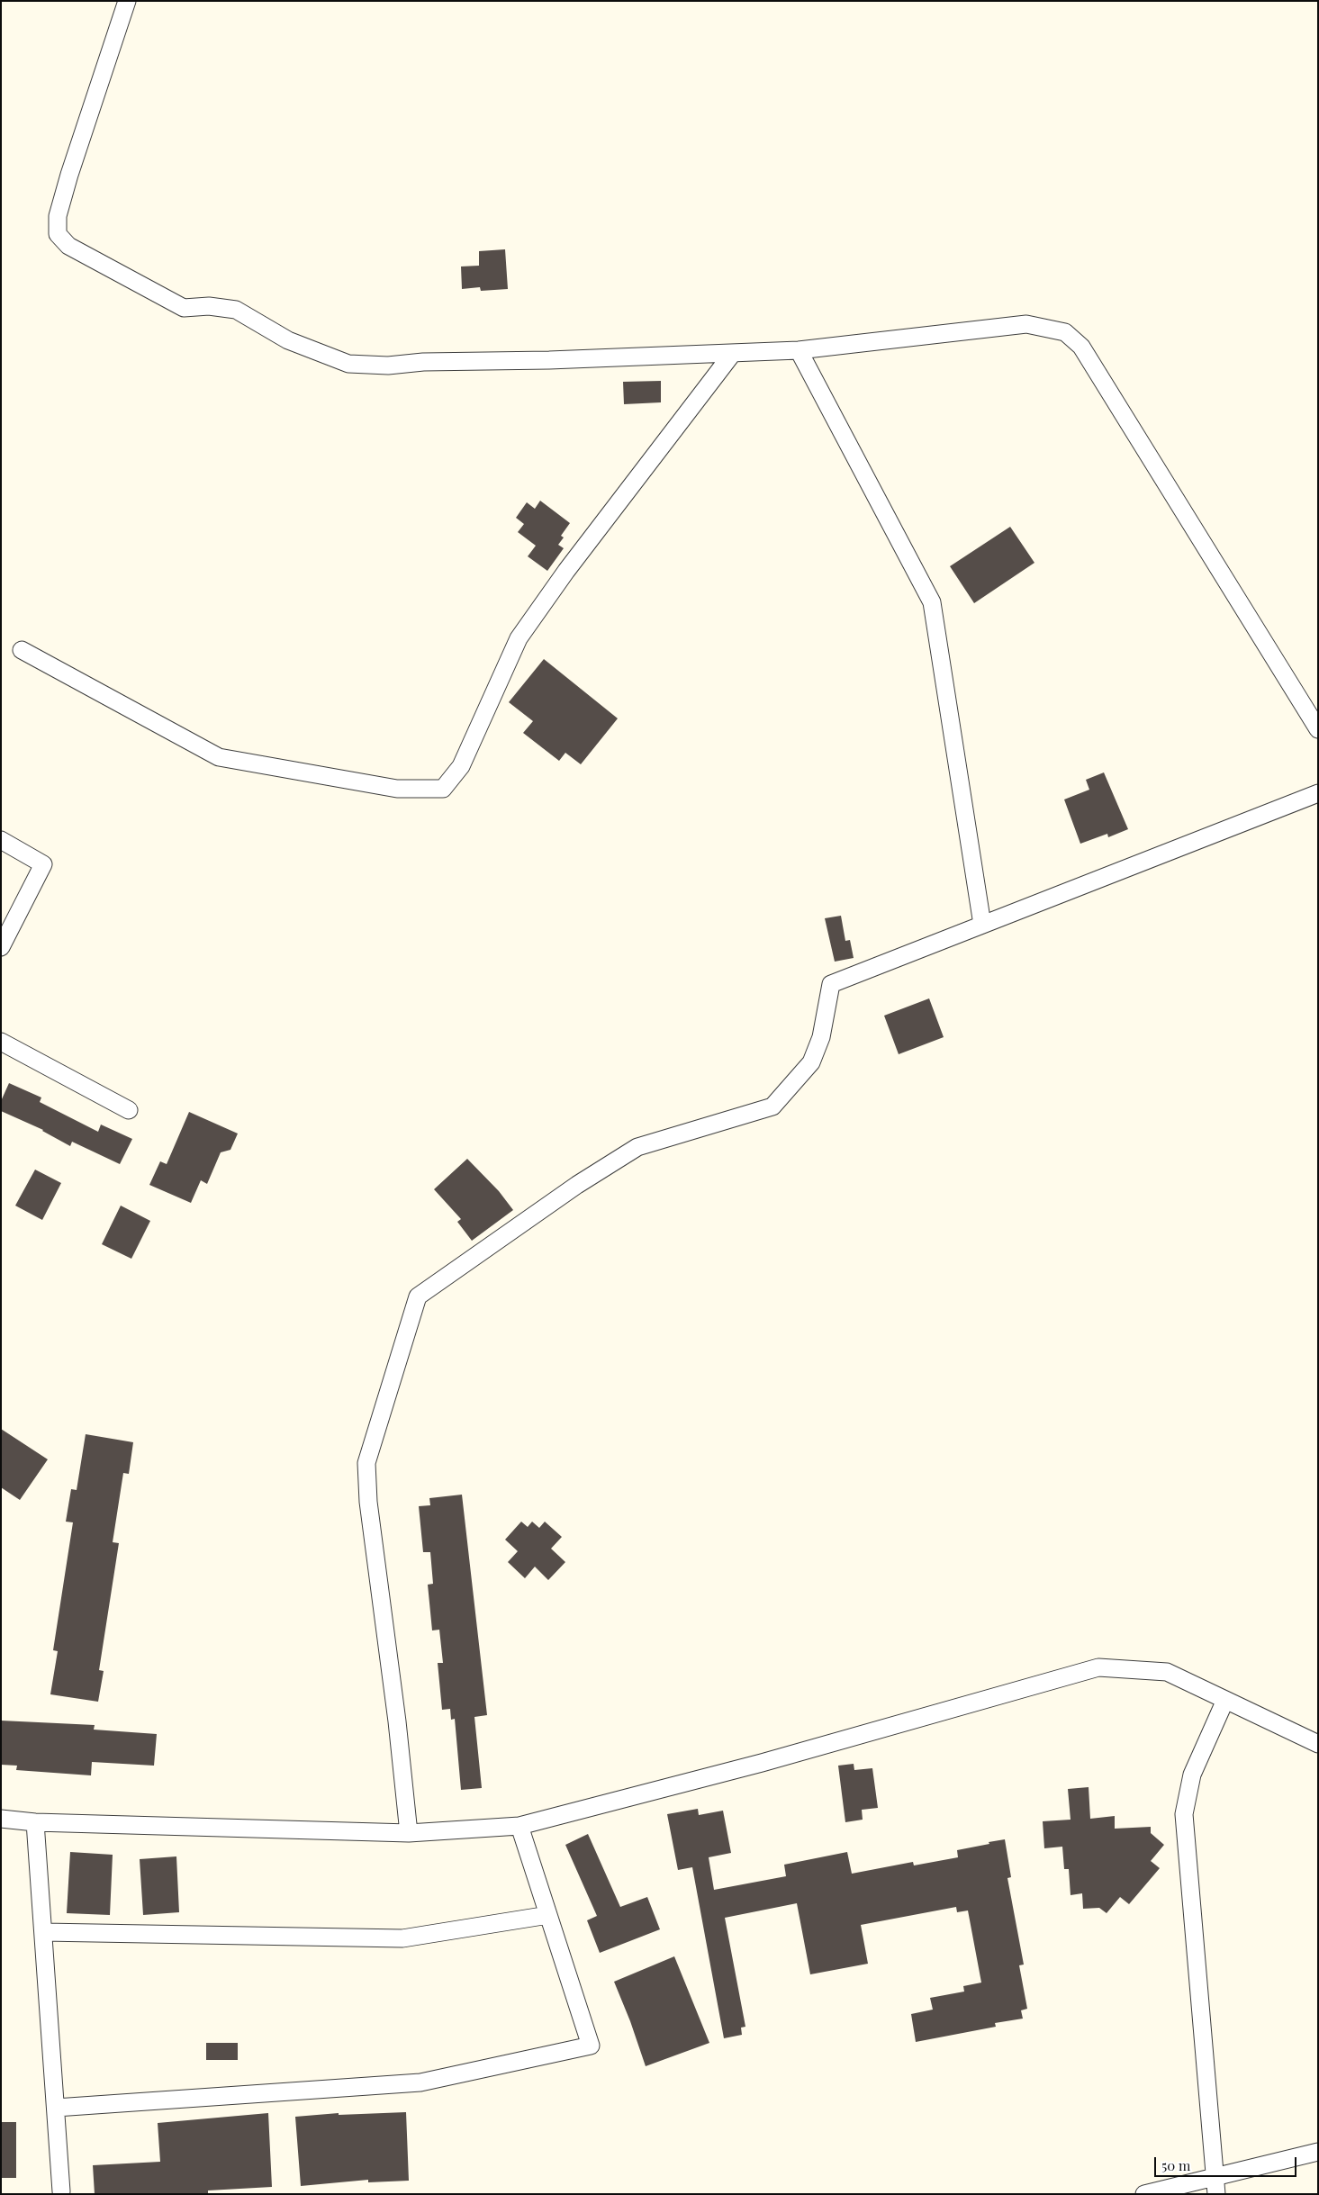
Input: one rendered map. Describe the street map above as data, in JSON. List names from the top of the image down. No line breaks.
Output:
{"scale_bar":"50 m"}
